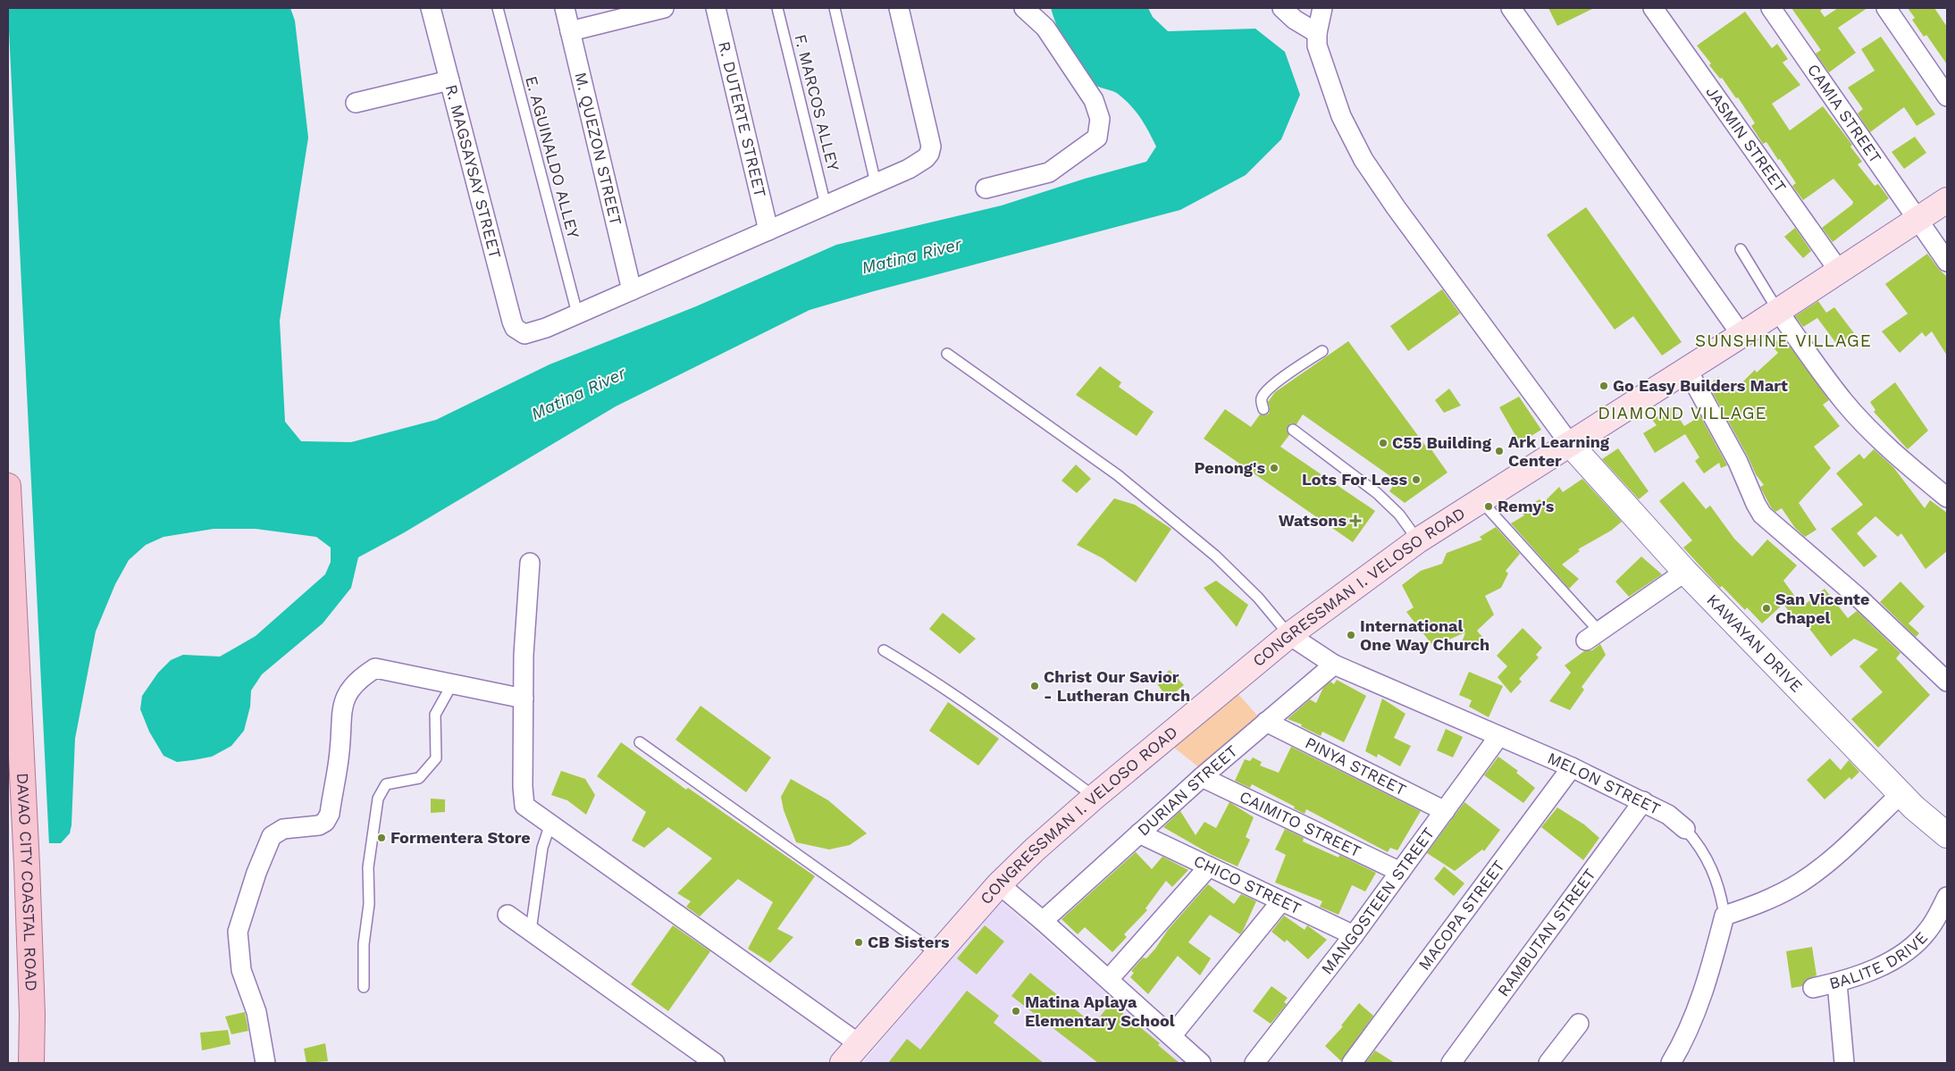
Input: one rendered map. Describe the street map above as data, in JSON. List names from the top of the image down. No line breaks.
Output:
{"streets":{"main road":["CONGRESSMAN I. VELOSO ROAD","DAVAO CITY COASTAL ROAD"],"street":["CAMIA STREET","R. DUTERTE STREET","JASMIN STREET","M. QUEZON STREET","R. MAGSAYSAY STREET","KAWAYAN DRIVE","PINYA STREET","MELON STREET","DURIAN STREET","CAIMITO STREET","CHICO STREET","MANGOSTEEN STREET","MACOPA STREET","RAMBUTAN STREET","BALITE DRIVE"],"lane":["F. MARCOS ALLEY","E. AGUINALDO ALLEY"]},"crossings":[["CAMIA STREET","CONGRESSMAN I. VELOSO ROAD"],["JASMIN STREET","CONGRESSMAN I. VELOSO ROAD"],["E. AGUINALDO ALLEY","R. MAGSAYSAY STREET"],["CONGRESSMAN I. VELOSO ROAD","KAWAYAN DRIVE"],["CONGRESSMAN I. VELOSO ROAD","MELON STREET"],["PINYA STREET","DURIAN STREET"],["PINYA STREET","MANGOSTEEN STREET"],["MELON STREET","DURIAN STREET"],["MELON STREET","MANGOSTEEN STREET"],["MELON STREET","MACOPA STREET"],["MELON STREET","RAMBUTAN STREET"],["DURIAN STREET","CAIMITO STREET"],["DURIAN STREET","CHICO STREET"],["CAIMITO STREET","MANGOSTEEN STREET"],["CHICO STREET","MANGOSTEEN STREET"]],"districts":["SUNSHINE VILLAGE","DIAMOND VILLAGE"],"water":["Matina River"],"places":{"other":["Go Easy Builders Mart","C55 Building","Ark Learning Center","Penong's","Lots For Less","Remy's","San Vicente Chapel","International One Way Church","Christ Our Savior - Lutheran Church","Formentera Store","CB Sisters","Matina Aplaya Elementary School"],"health":["Watsons"]}}
